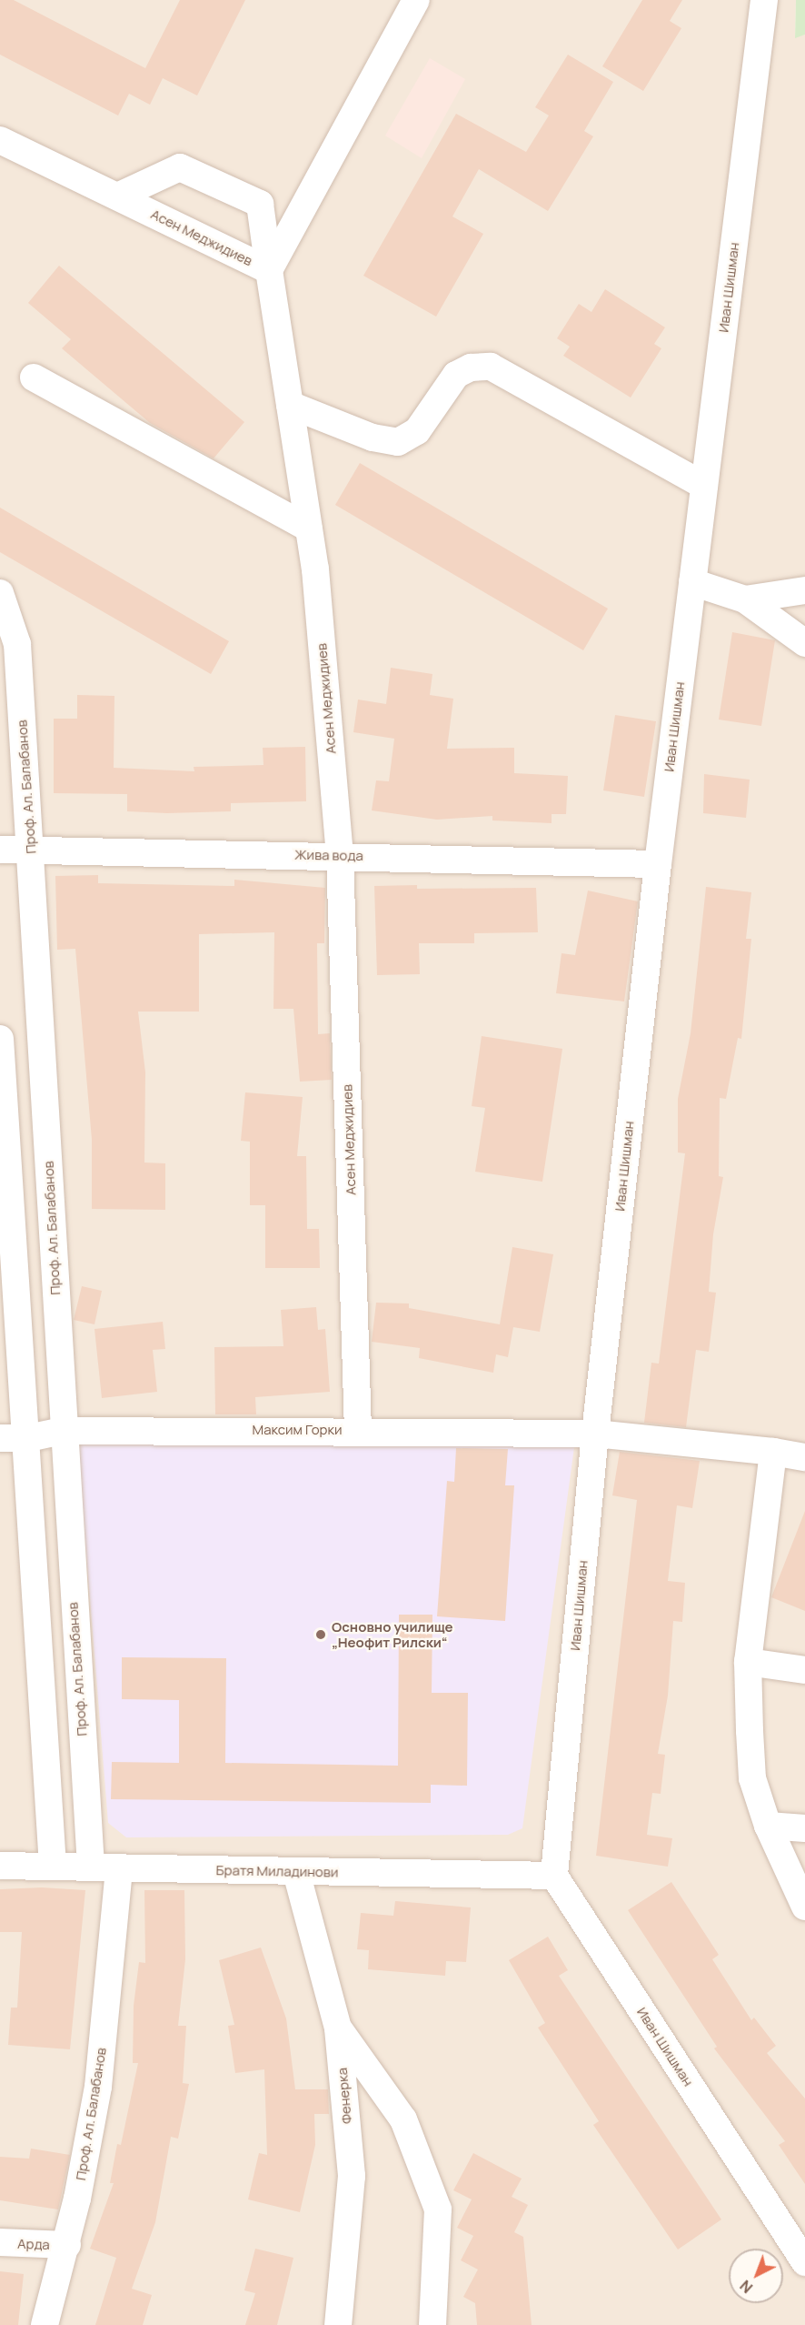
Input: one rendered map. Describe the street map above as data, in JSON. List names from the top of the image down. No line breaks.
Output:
{"streets":{"street":["Асен Меджидиев","Иван Шишман","Проф. Ал. Балабанов","Жива вода","Максим Горки","Братя Миладинови","Фенерка","Арда"]},"crossings":[["Асен Меджидиев","Жива вода"],["Асен Меджидиев","Максим Горки"],["Иван Шишман","Жива вода"],["Иван Шишман","Максим Горки"],["Иван Шишман","Братя Миладинови"],["Проф. Ал. Балабанов","Жива вода"],["Проф. Ал. Балабанов","Максим Горки"],["Проф. Ал. Балабанов","Братя Миладинови"],["Проф. Ал. Балабанов","Арда"],["Братя Миладинови","Фенерка"]],"places":["Основно училище „Неофит Рилски“"],"north":"bottom left"}
